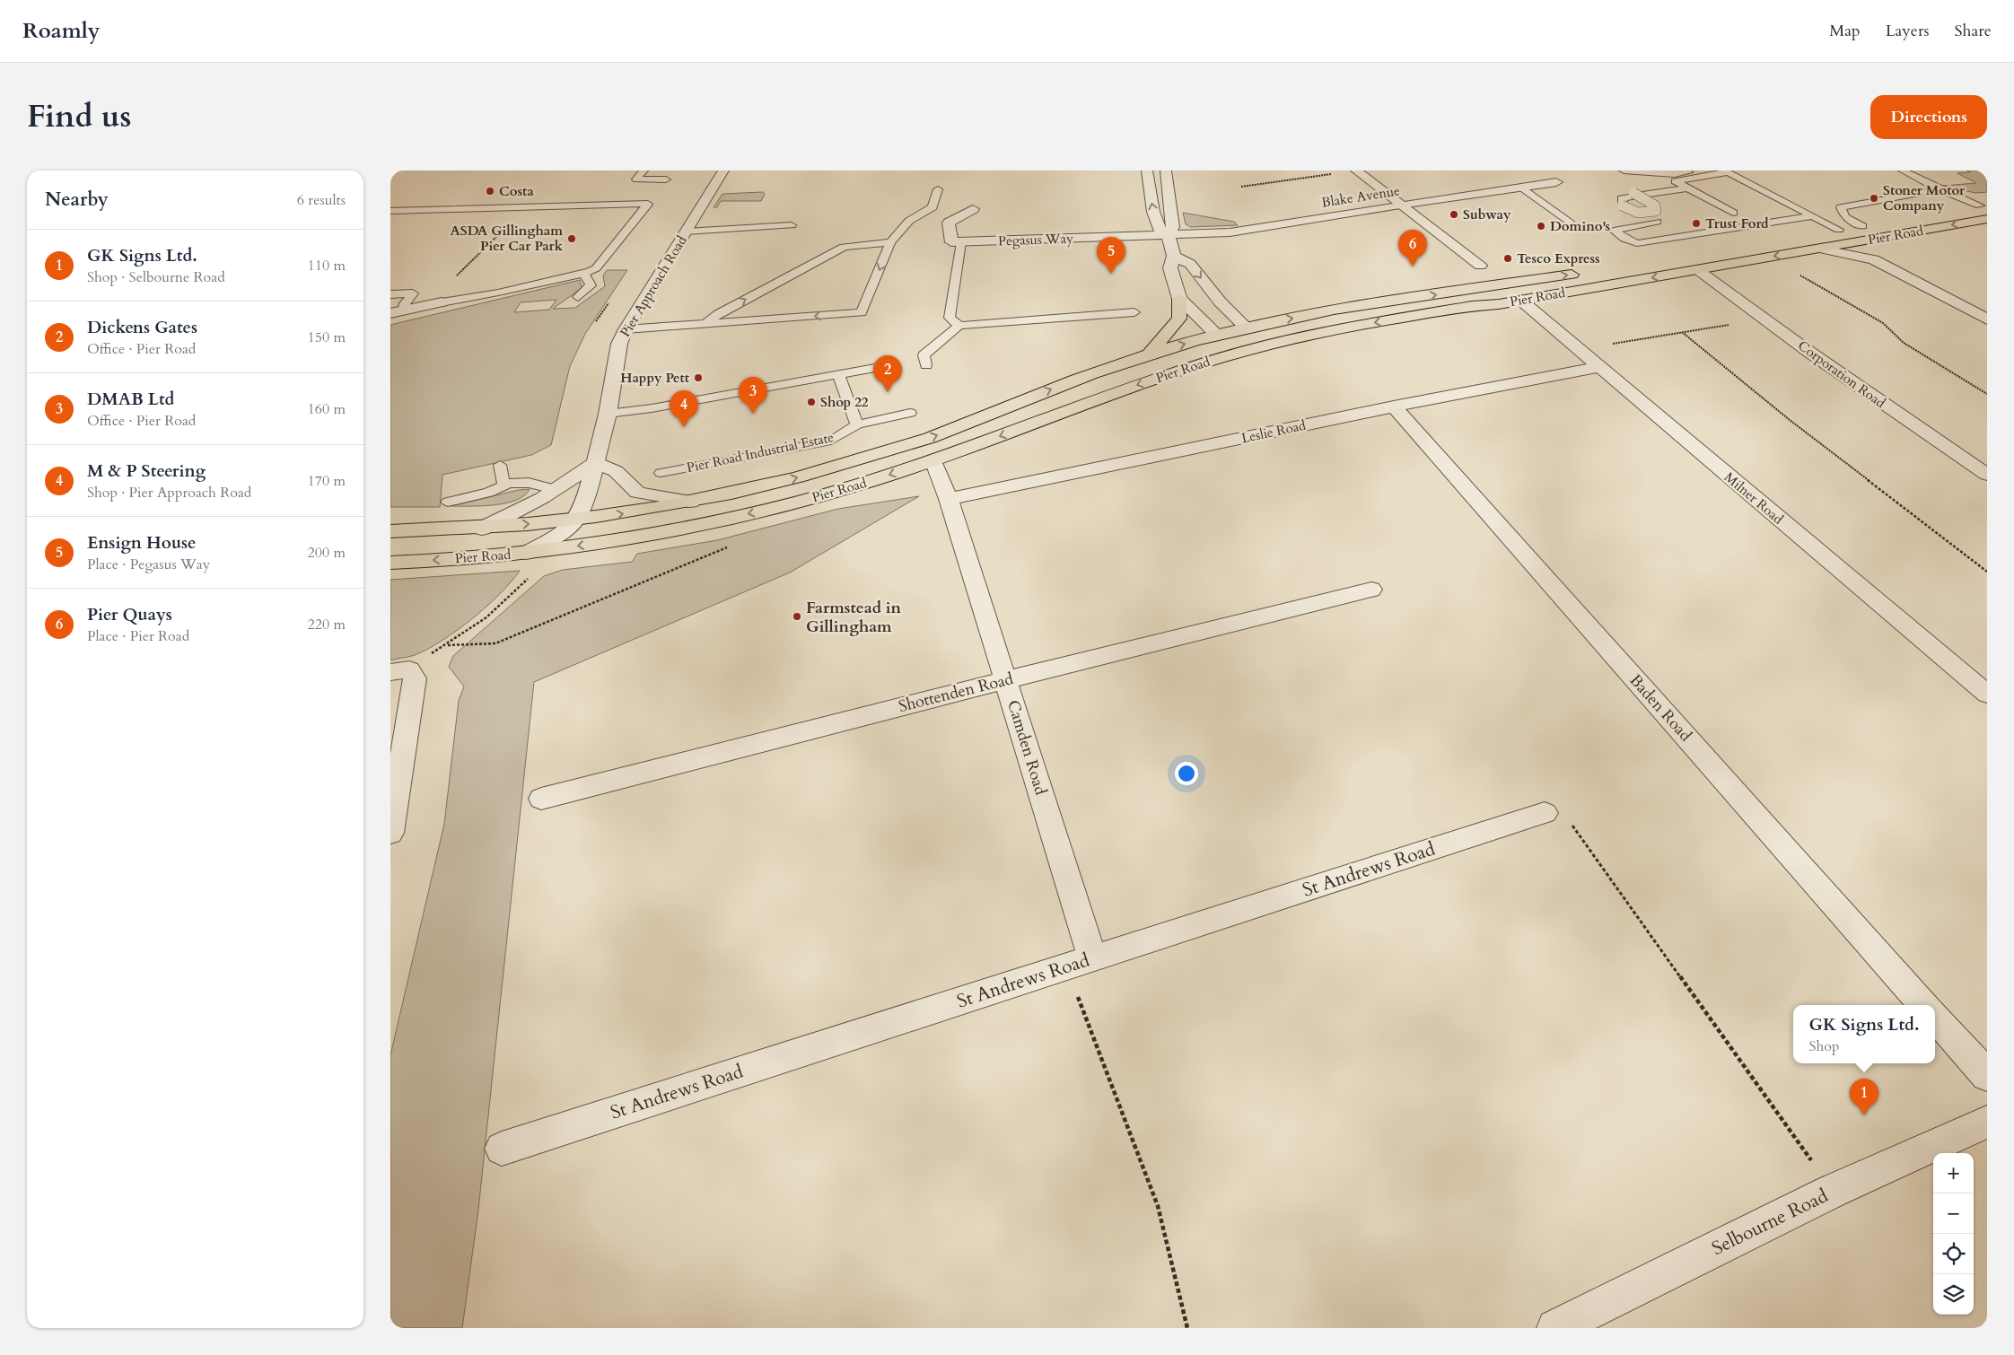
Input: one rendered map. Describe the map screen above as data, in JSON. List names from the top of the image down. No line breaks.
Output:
{"streets":{"main road":["Pier Road"],"street":["Blake Avenue","Pegasus Way","Pier Approach Road","Corporation Road","Leslie Road","Milner Road","Shottenden Road","Baden Road","Camden Road","St Andrews Road","Selbourne Road"],"lane":["Pier Road Industrial Estate"]},"crossings":[["Blake Avenue","Pegasus Way"],["Pier Road","Pier Approach Road"],["Pier Road","Corporation Road"],["Pier Road","Milner Road"],["Pier Road","Camden Road"],["Leslie Road","Milner Road"],["Leslie Road","Baden Road"],["Leslie Road","Camden Road"],["Shottenden Road","Camden Road"],["Camden Road","St Andrews Road"]],"places":["Costa","Stoner Motor Company","Subway","Trust Ford","Domino's","ASDA Gillingham Pier Car Park","Tesco Express","Happy Pett","Shop 22","Farmstead in Gillingham"],"page":{"header":"Roamly","nav":["Map","Layers","Share"],"title":"Find us","buttons":"Directions","heading":["Nearby","6 results"],"list":[{"mark":"1","name":"GK Signs Ltd.","note":"Shop · Selbourne Road","value":"110 m"},{"mark":"2","name":"Dickens Gates","note":"Office · Pier Road","value":"150 m"},{"mark":"3","name":"DMAB Ltd","note":"Office · Pier Road","value":"160 m"},{"mark":"4","name":"M & P Steering","note":"Shop · Pier Approach Road","value":"170 m"},{"mark":"5","name":"Ensign House","note":"Place · Pegasus Way","value":"200 m"},{"mark":"6","name":"Pier Quays","note":"Place · Pier Road","value":"220 m"}],"pins":["6","5","2","3","4","1"],"popup":["GK Signs Ltd.","Shop"],"map_buttons":["+","−"]}}
